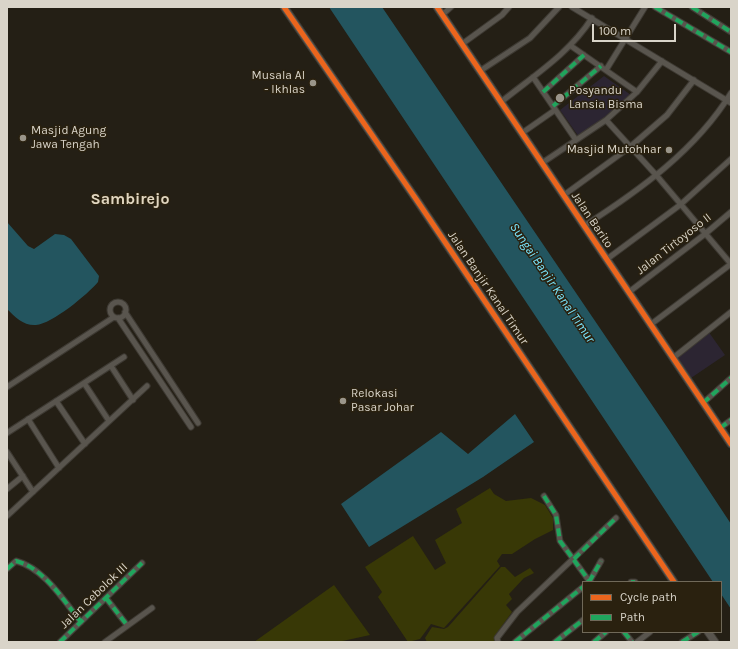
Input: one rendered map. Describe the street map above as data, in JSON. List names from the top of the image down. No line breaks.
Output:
{"streets":{"street":["Jalan Barito","Jalan Tirtoyoso II","Jalan Banjir Kanal Timur","Jalan Cebolok III"]},"crossings":[["Jalan Barito","Jalan Tirtoyoso II"]],"districts":["Sambirejo"],"water":["Sungai Banjir Kanal Timur"],"places":["Musala Al - Ikhlas","Posyandu Lansia Bisma","Masjid Agung Jawa Tengah","Masjid Mutohhar","Relokasi Pasar Johar"],"legend":["Cycle path","Path"],"scale_bar":"100 m"}
